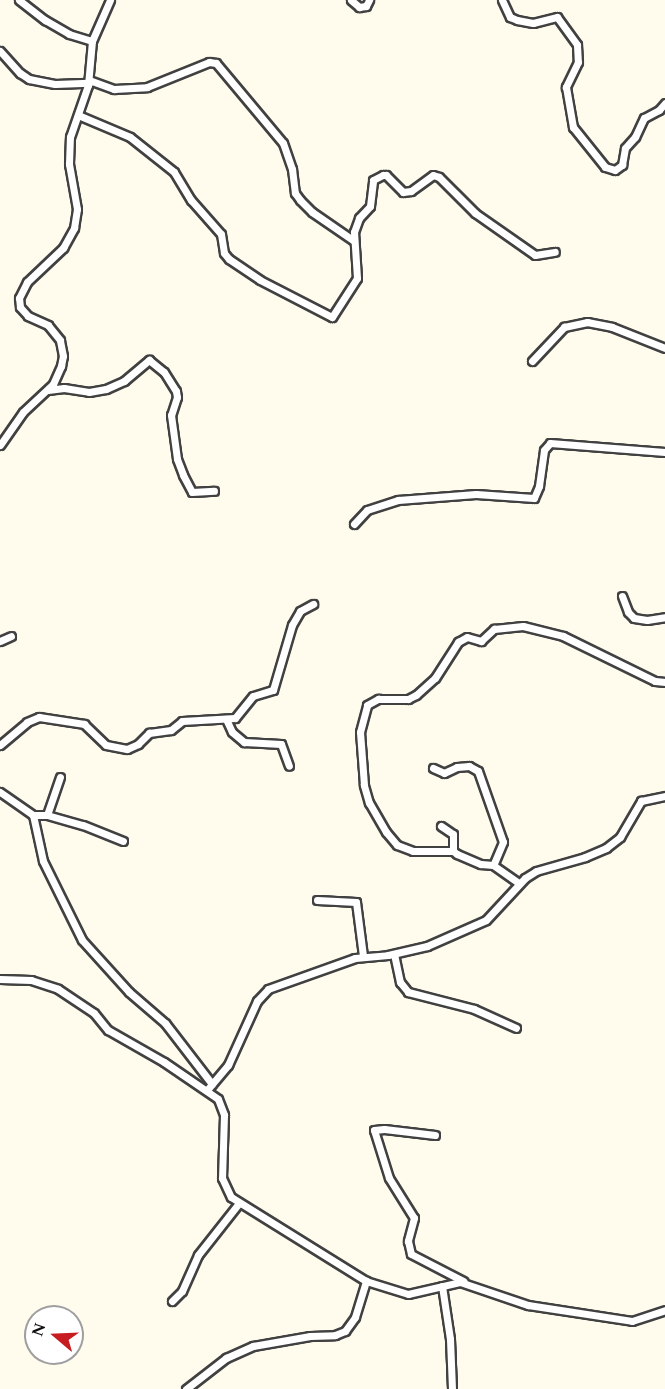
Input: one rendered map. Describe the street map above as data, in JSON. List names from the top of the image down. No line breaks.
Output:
{"north":"left"}
